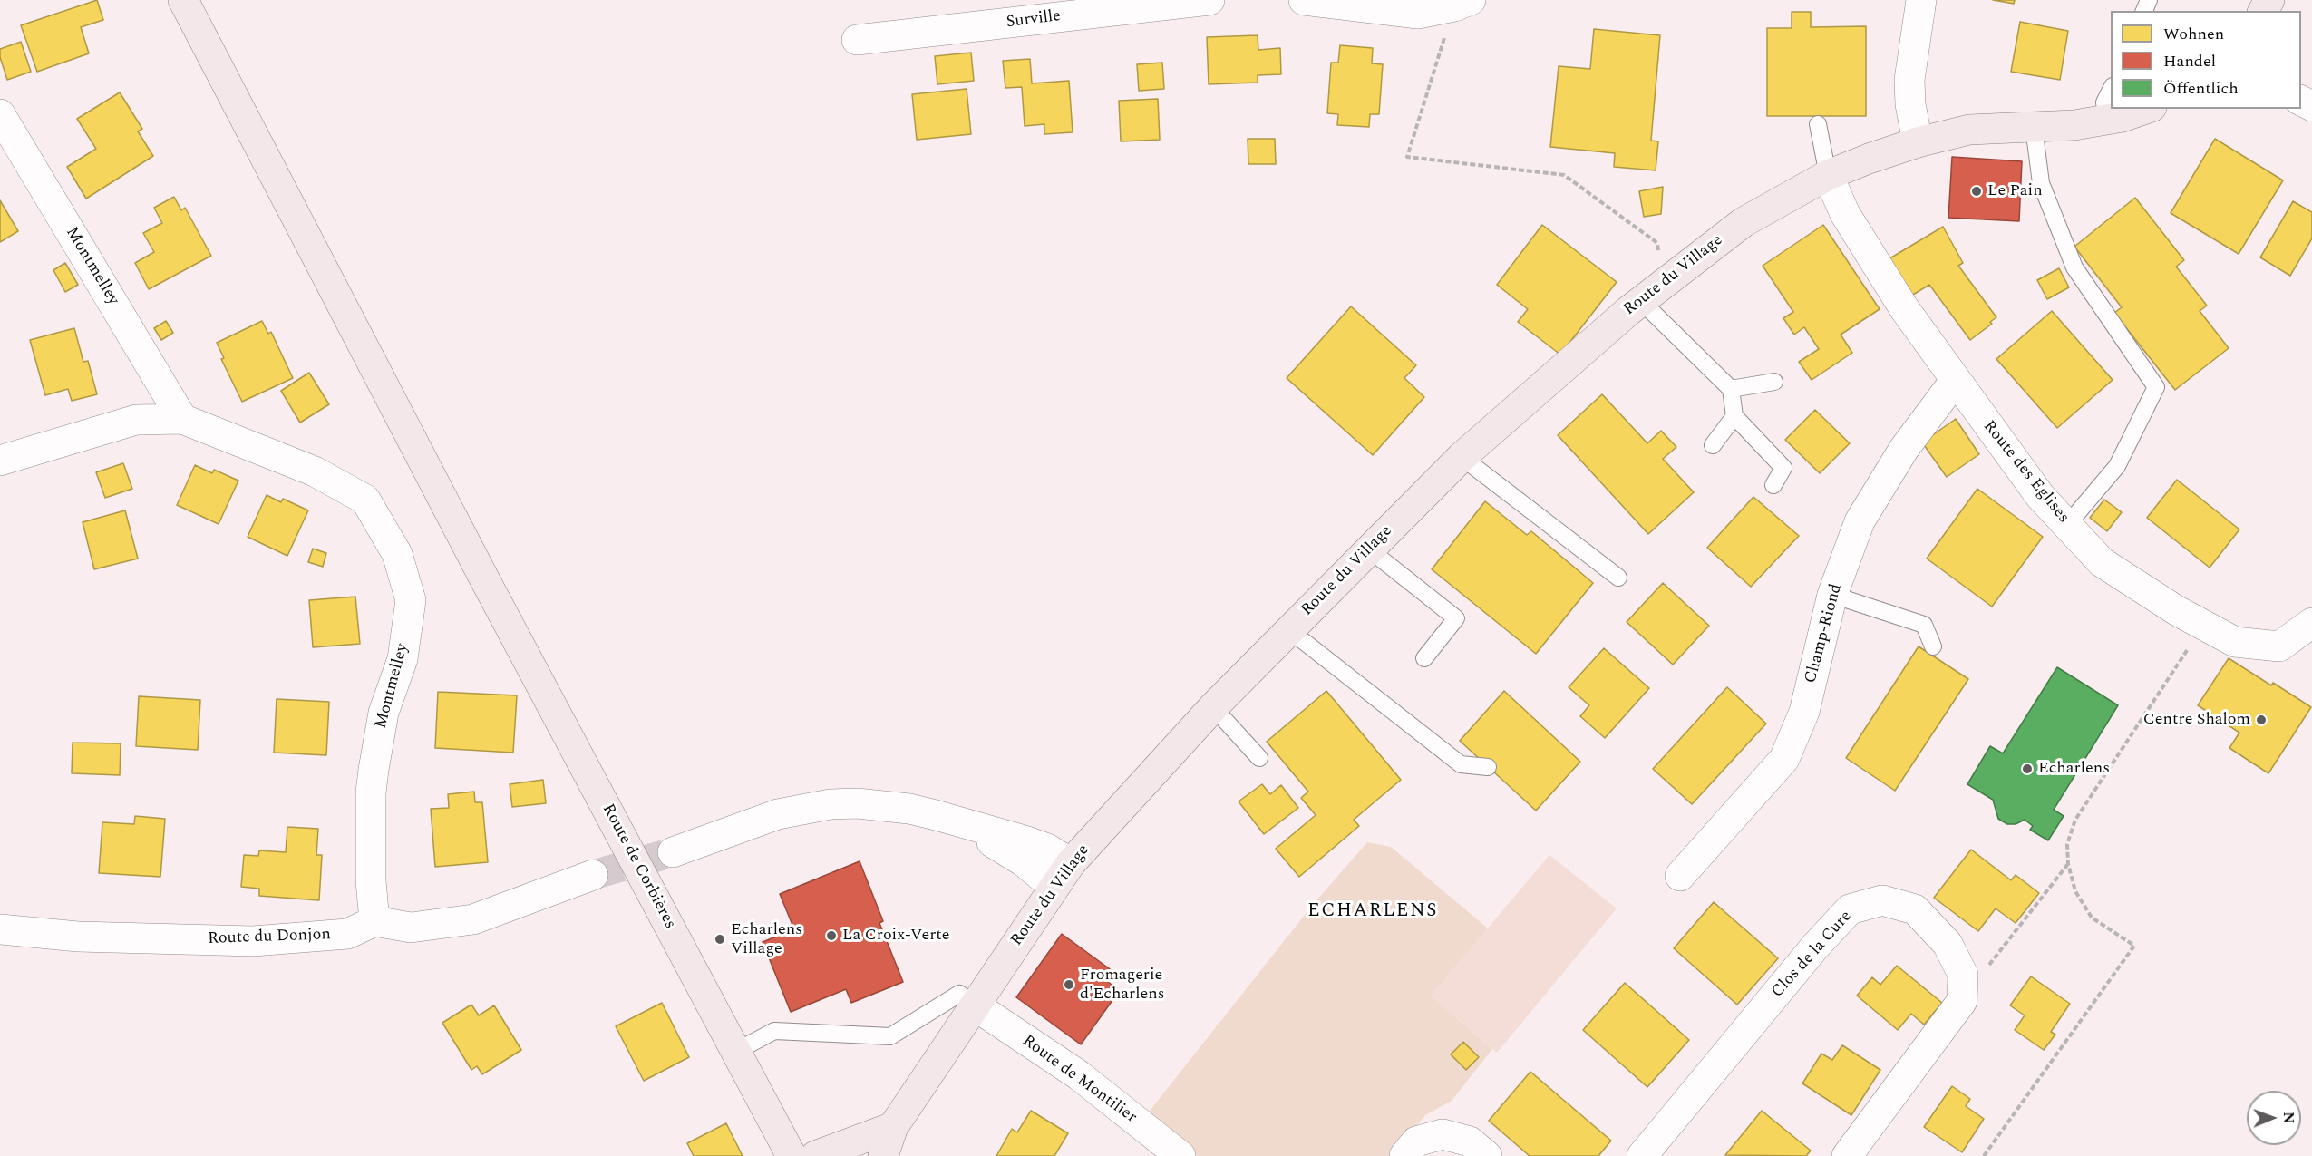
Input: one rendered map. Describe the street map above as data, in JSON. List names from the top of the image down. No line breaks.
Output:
{"streets":{"street":["Surville","Montmelley","Route du Village","Route des Eglises","Champ-Riond","Route de Corbières","Route du Donjon","Clos de la Cure","Route de Montilier"]},"crossings":[["Montmelley","Route du Donjon"],["Route du Village","Route des Eglises"],["Route du Village","Route de Montilier"],["Route des Eglises","Champ-Riond"]],"districts":["ECHARLENS"],"places":["Le Pain","Centre Shalom","Echarlens","La Croix-Verte","Echarlens Village","Fromagerie d'Echarlens"],"legend":["Wohnen","Handel","Öffentlich"],"north":"right"}
